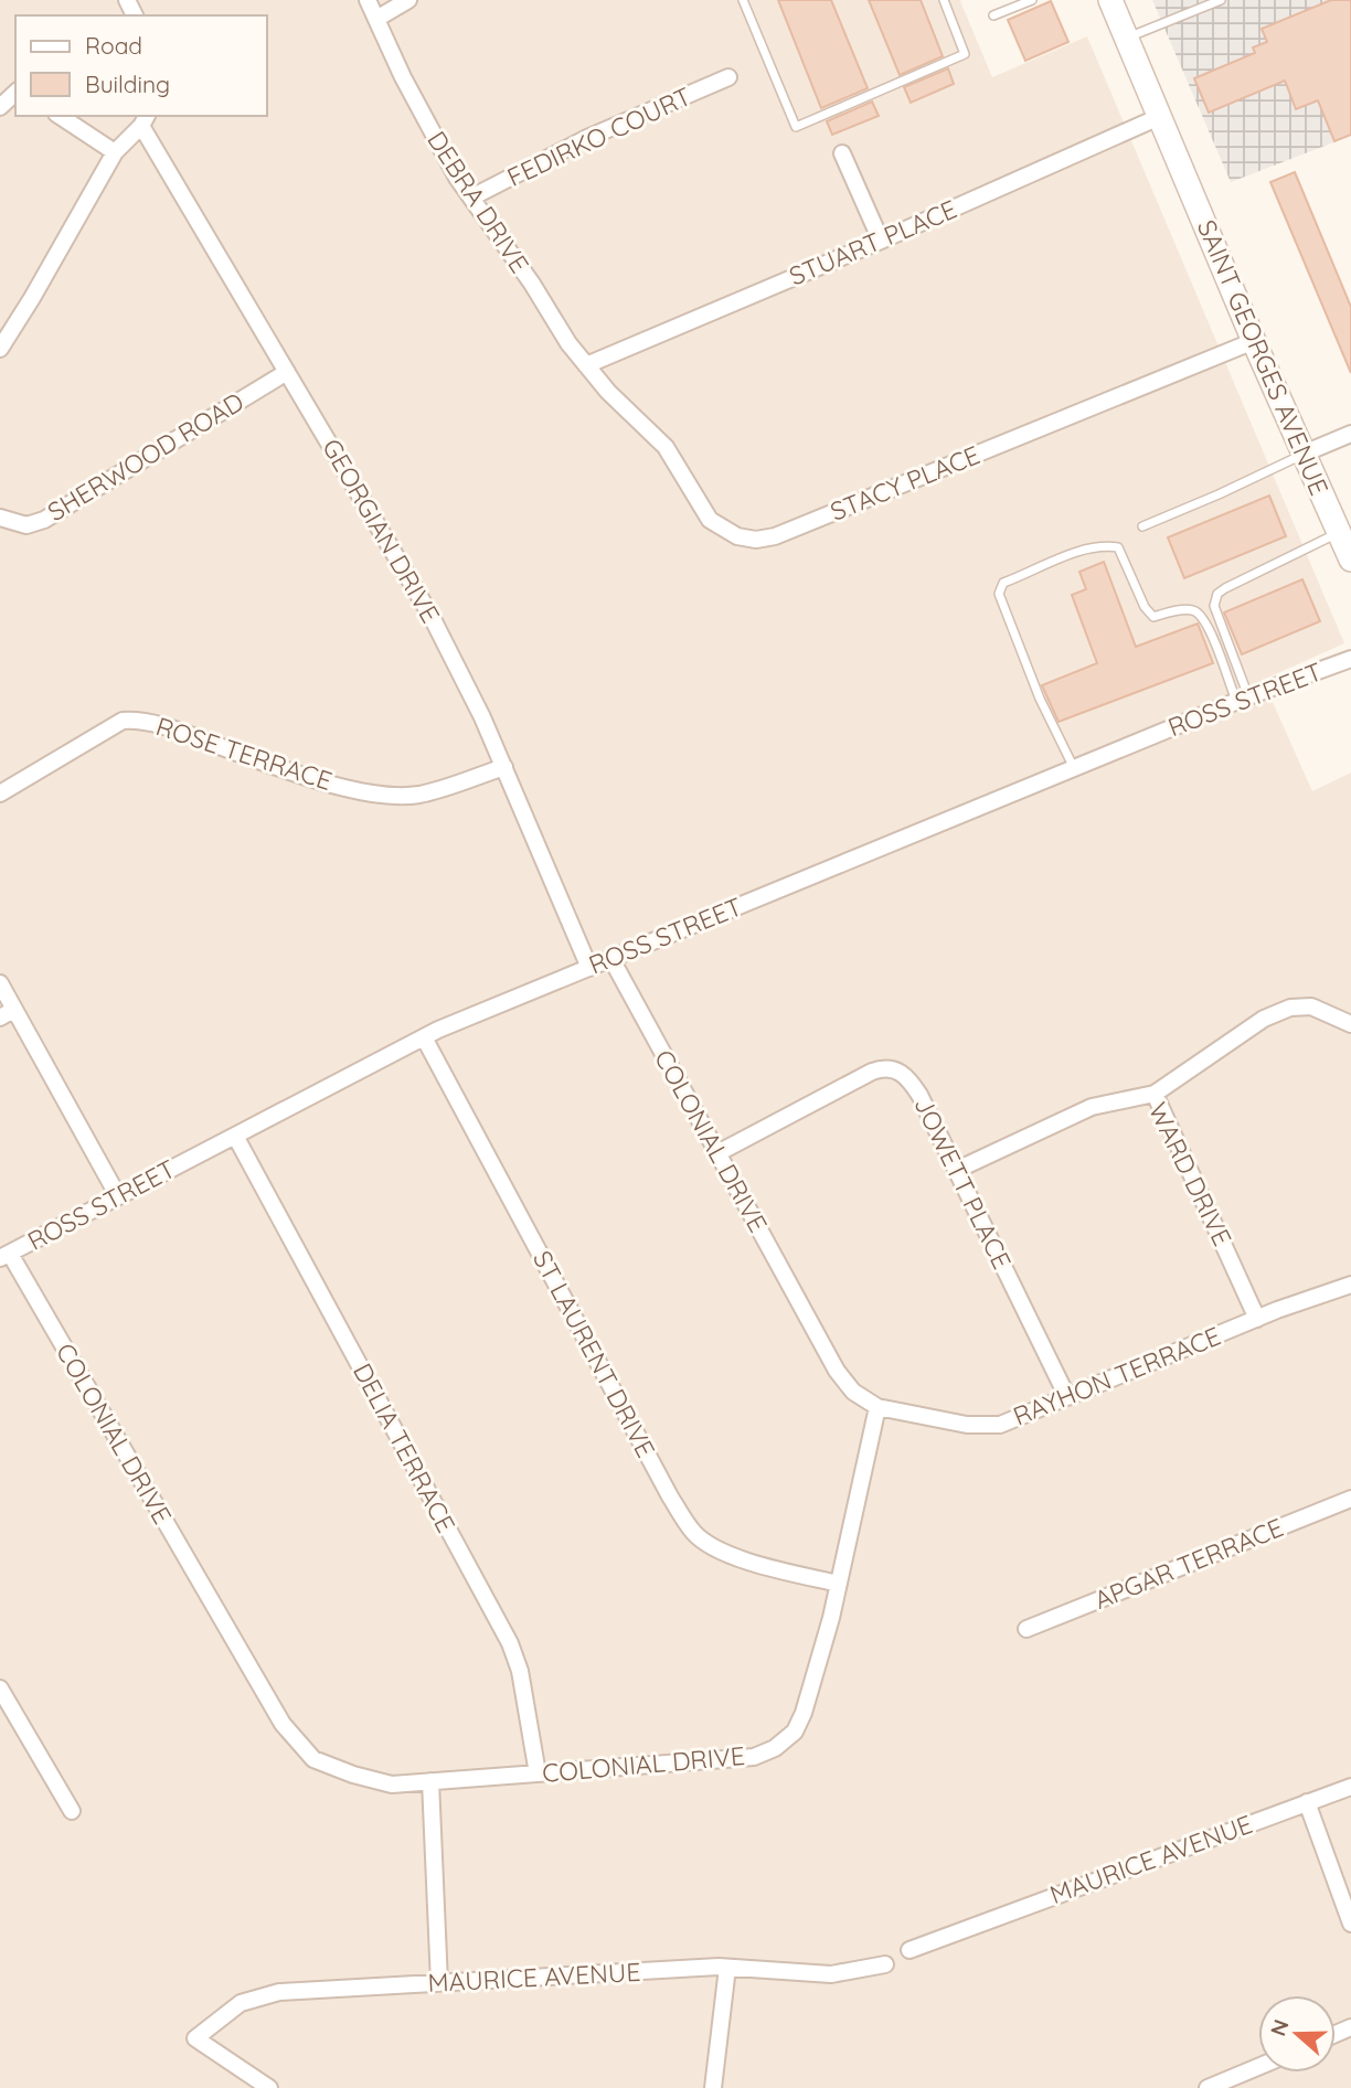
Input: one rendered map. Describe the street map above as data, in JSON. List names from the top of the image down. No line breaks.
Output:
{"streets":{"main road":["SAINT GEORGES AVENUE"],"street":["FEDIRKO COURT","DEBRA DRIVE","STUART PLACE","SHERWOOD ROAD","STACY PLACE","GEORGIAN DRIVE","ROSS STREET","ROSE TERRACE","COLONIAL DRIVE","WARD DRIVE","JOWETT PLACE","ST LAURENT DRIVE","RAYHON TERRACE","DELIA TERRACE","APGAR TERRACE","MAURICE AVENUE"]},"crossings":[["FEDIRKO COURT","DEBRA DRIVE"],["DEBRA DRIVE","STUART PLACE"],["DEBRA DRIVE","STACY PLACE"],["STUART PLACE","SAINT GEORGES AVENUE"],["SAINT GEORGES AVENUE","STACY PLACE"],["SHERWOOD ROAD","GEORGIAN DRIVE"],["GEORGIAN DRIVE","ROSS STREET"],["GEORGIAN DRIVE","ROSE TERRACE"],["ROSS STREET","COLONIAL DRIVE"],["ROSS STREET","ST LAURENT DRIVE"],["ROSS STREET","DELIA TERRACE"],["COLONIAL DRIVE","JOWETT PLACE"],["COLONIAL DRIVE","ST LAURENT DRIVE"],["COLONIAL DRIVE","RAYHON TERRACE"],["COLONIAL DRIVE","DELIA TERRACE"],["WARD DRIVE","JOWETT PLACE"],["WARD DRIVE","RAYHON TERRACE"],["JOWETT PLACE","RAYHON TERRACE"]],"legend":["Road","Building"],"north":"left"}
